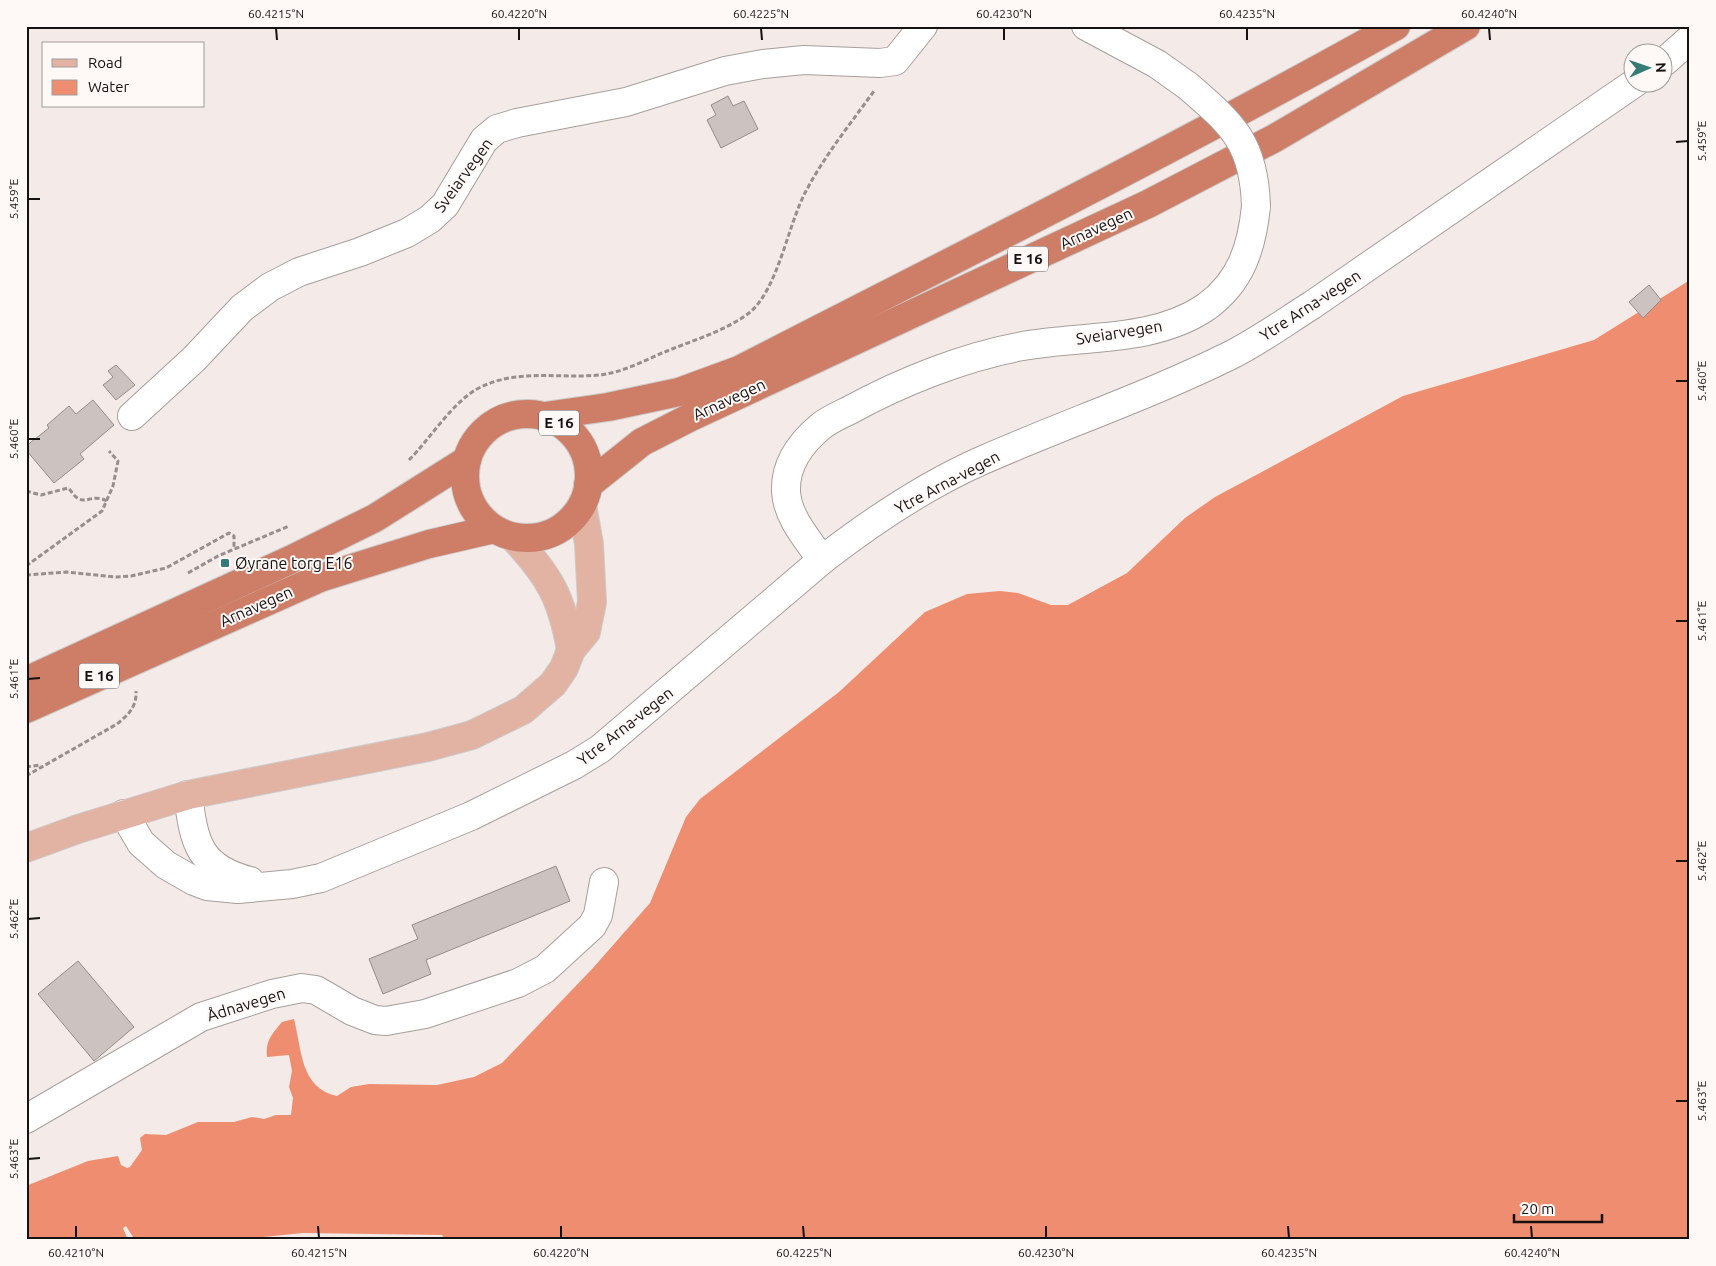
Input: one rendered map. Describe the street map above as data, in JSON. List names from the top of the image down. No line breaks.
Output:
{"streets":{"highway":["Arnavegen","E 16"],"street":["Sveiarvegen","Ytre Arna-vegen","Ådnavegen"]},"crossings":[["Sveiarvegen","Ytre Arna-vegen"],["Arnavegen","E 16"]],"places":{"transit":["Øyrane torg E16"]},"legend":["Road","Water"],"scale_bar":"20 m","north":"right","coordinates":["60.4215°N","60.4220°N","60.4225°N","60.4230°N","60.4235°N","60.4240°N","5.459°E","5.460°E","5.461°E","5.462°E","5.463°E","60.4210°N"]}
